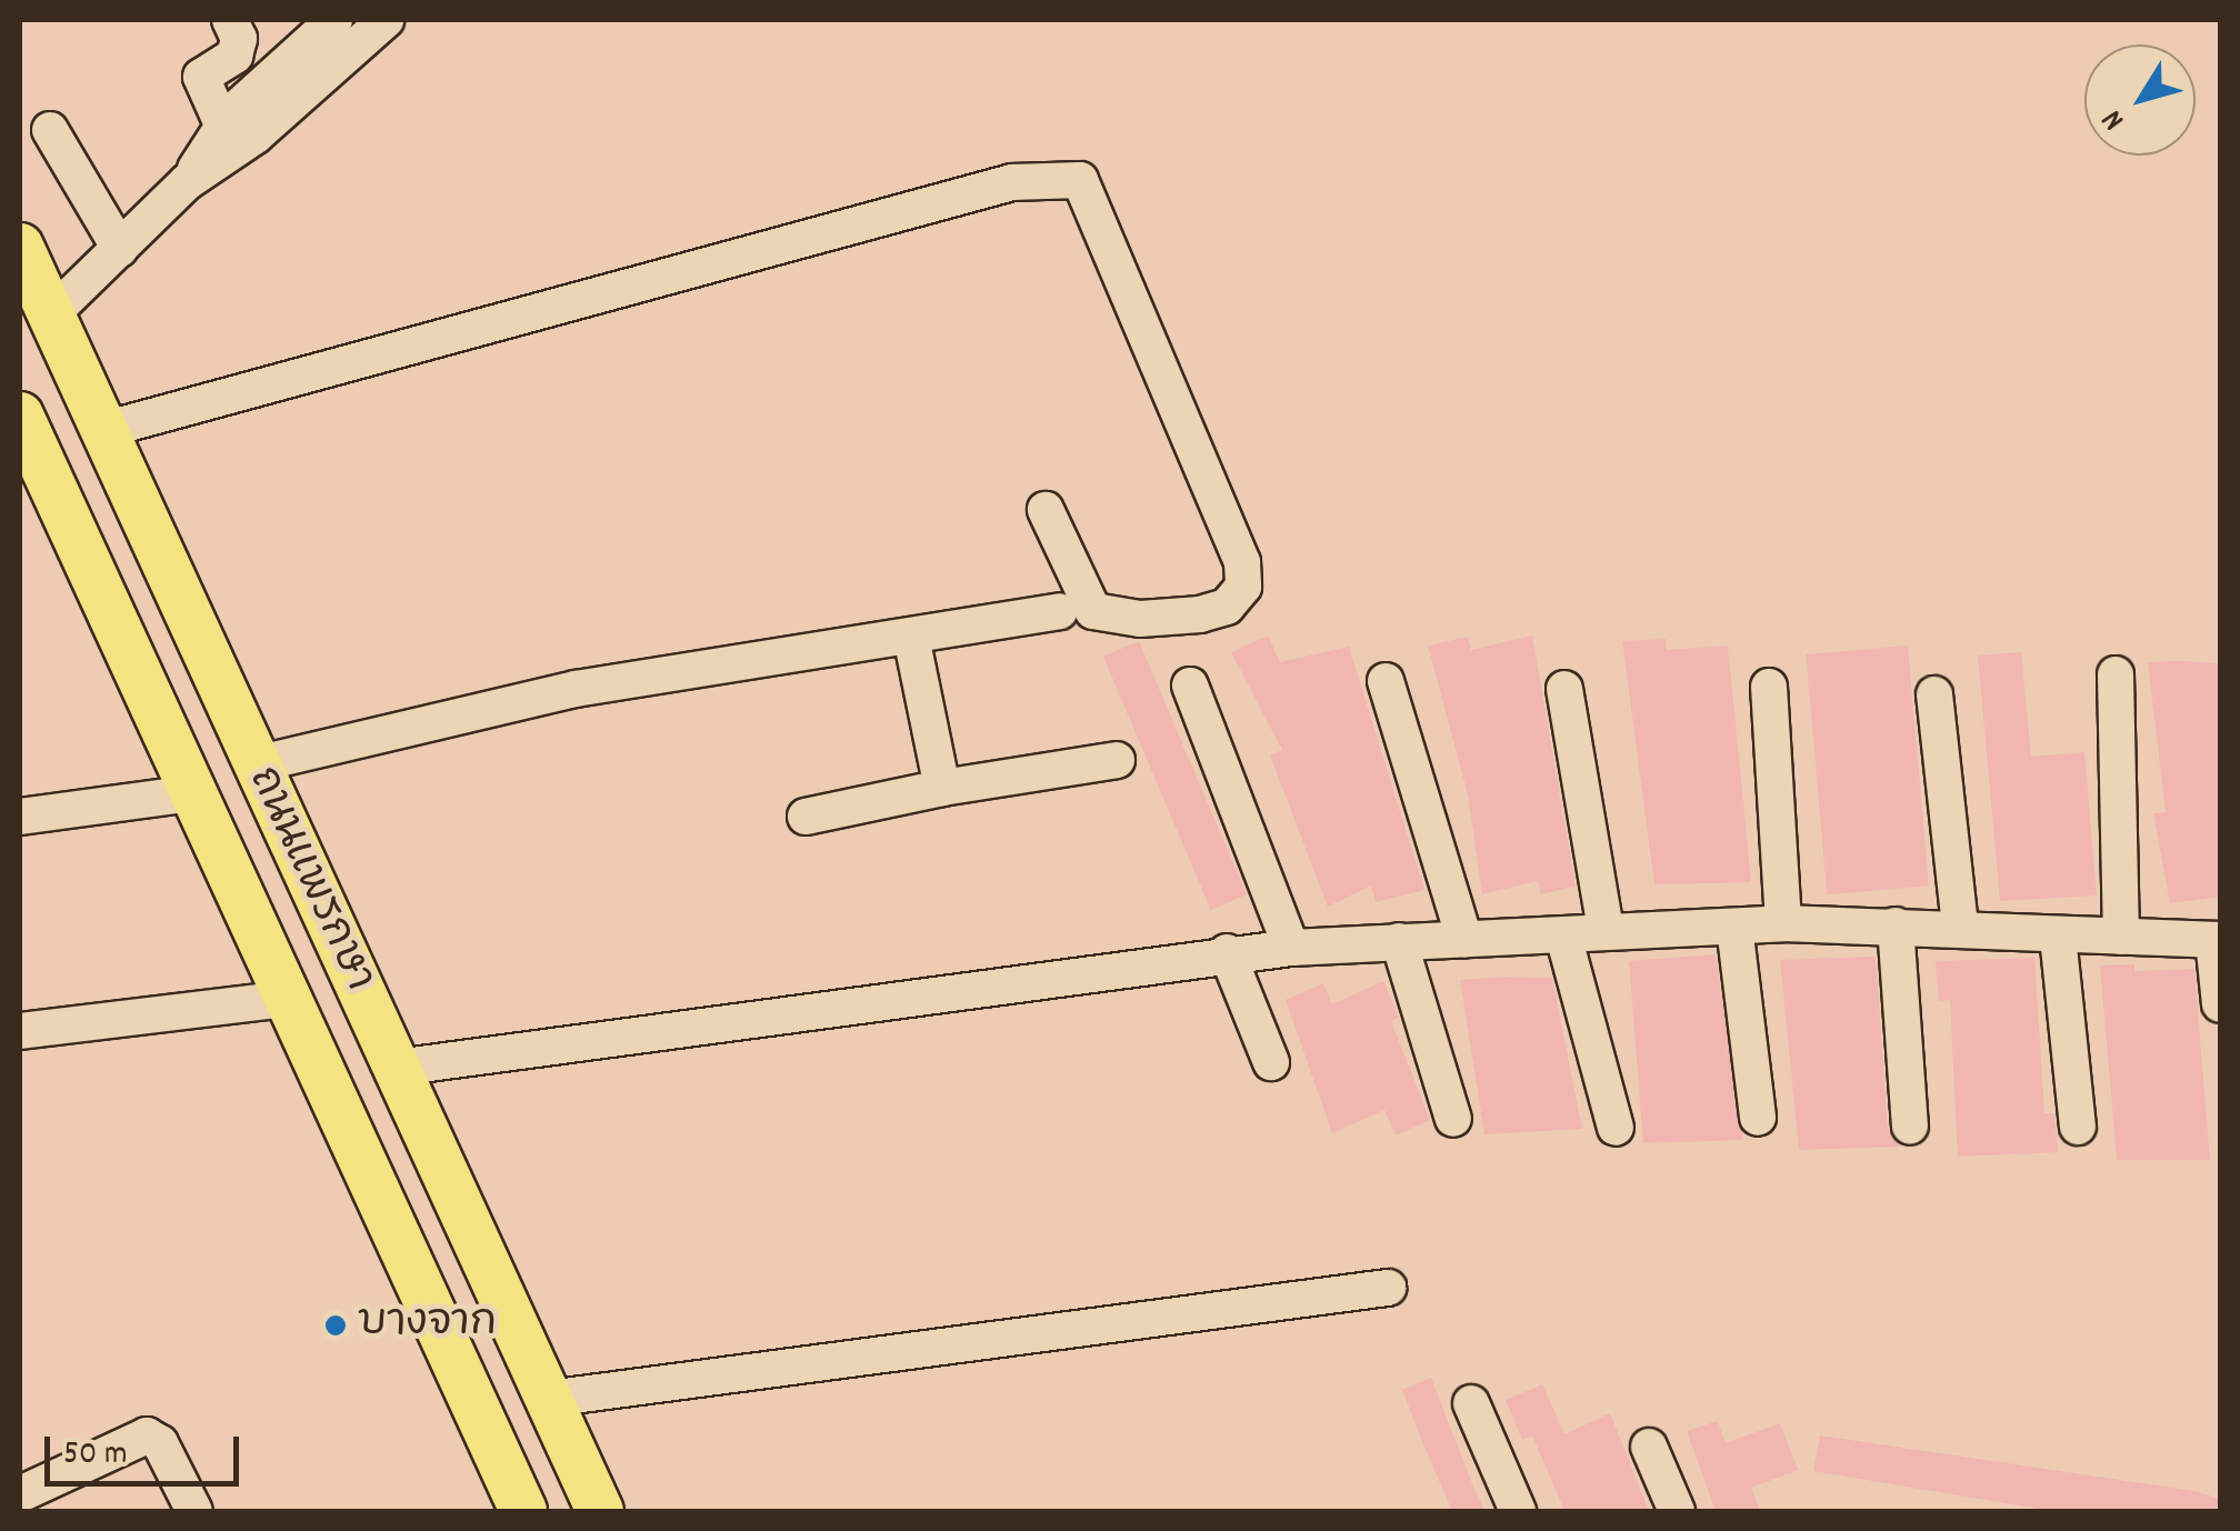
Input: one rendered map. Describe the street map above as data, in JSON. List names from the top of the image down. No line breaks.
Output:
{"streets":{"main road":["ถนนแพรกษา"]},"places":["บางจาก"],"scale_bar":"50 m","north":"bottom left"}
